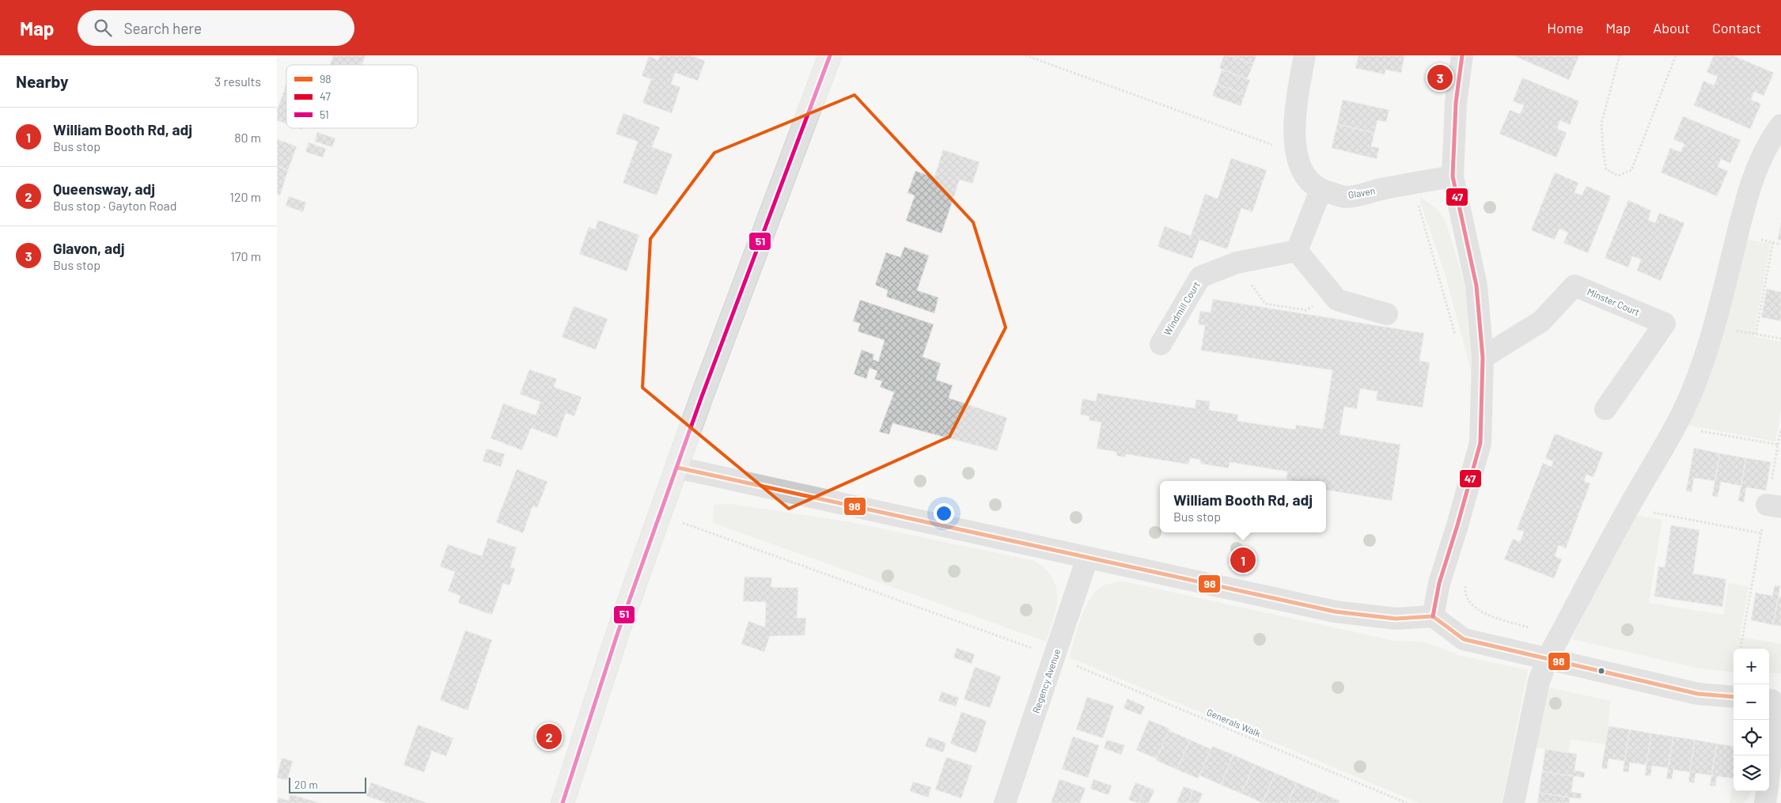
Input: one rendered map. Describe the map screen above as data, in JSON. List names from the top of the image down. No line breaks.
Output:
{"streets":{"street":["Glaven","Minster Court","Windmill Court","Regency Avenue"],"path":["Generals Walk"]},"crossings":[["Regency Avenue","Generals Walk"]],"lines":["transit line 47","transit line 51","transit line 98"],"legend":["98","47","51"],"scale_bar":"20 m","page":{"header":"Map","search":"Search here","nav":["Home","Map","About","Contact"],"heading":["Nearby","3 results"],"pins":["3","1","2"],"list":[{"mark":"1","name":"William Booth Rd, adj","note":"Bus stop","value":"80 m"},{"mark":"2","name":"Queensway, adj","note":"Bus stop · Gayton Road","value":"120 m"},{"mark":"3","name":"Glavon, adj","note":"Bus stop","value":"170 m"}],"popup":["William Booth Rd, adj","Bus stop"],"map_buttons":["+","−"],"scale":"20 m"}}
